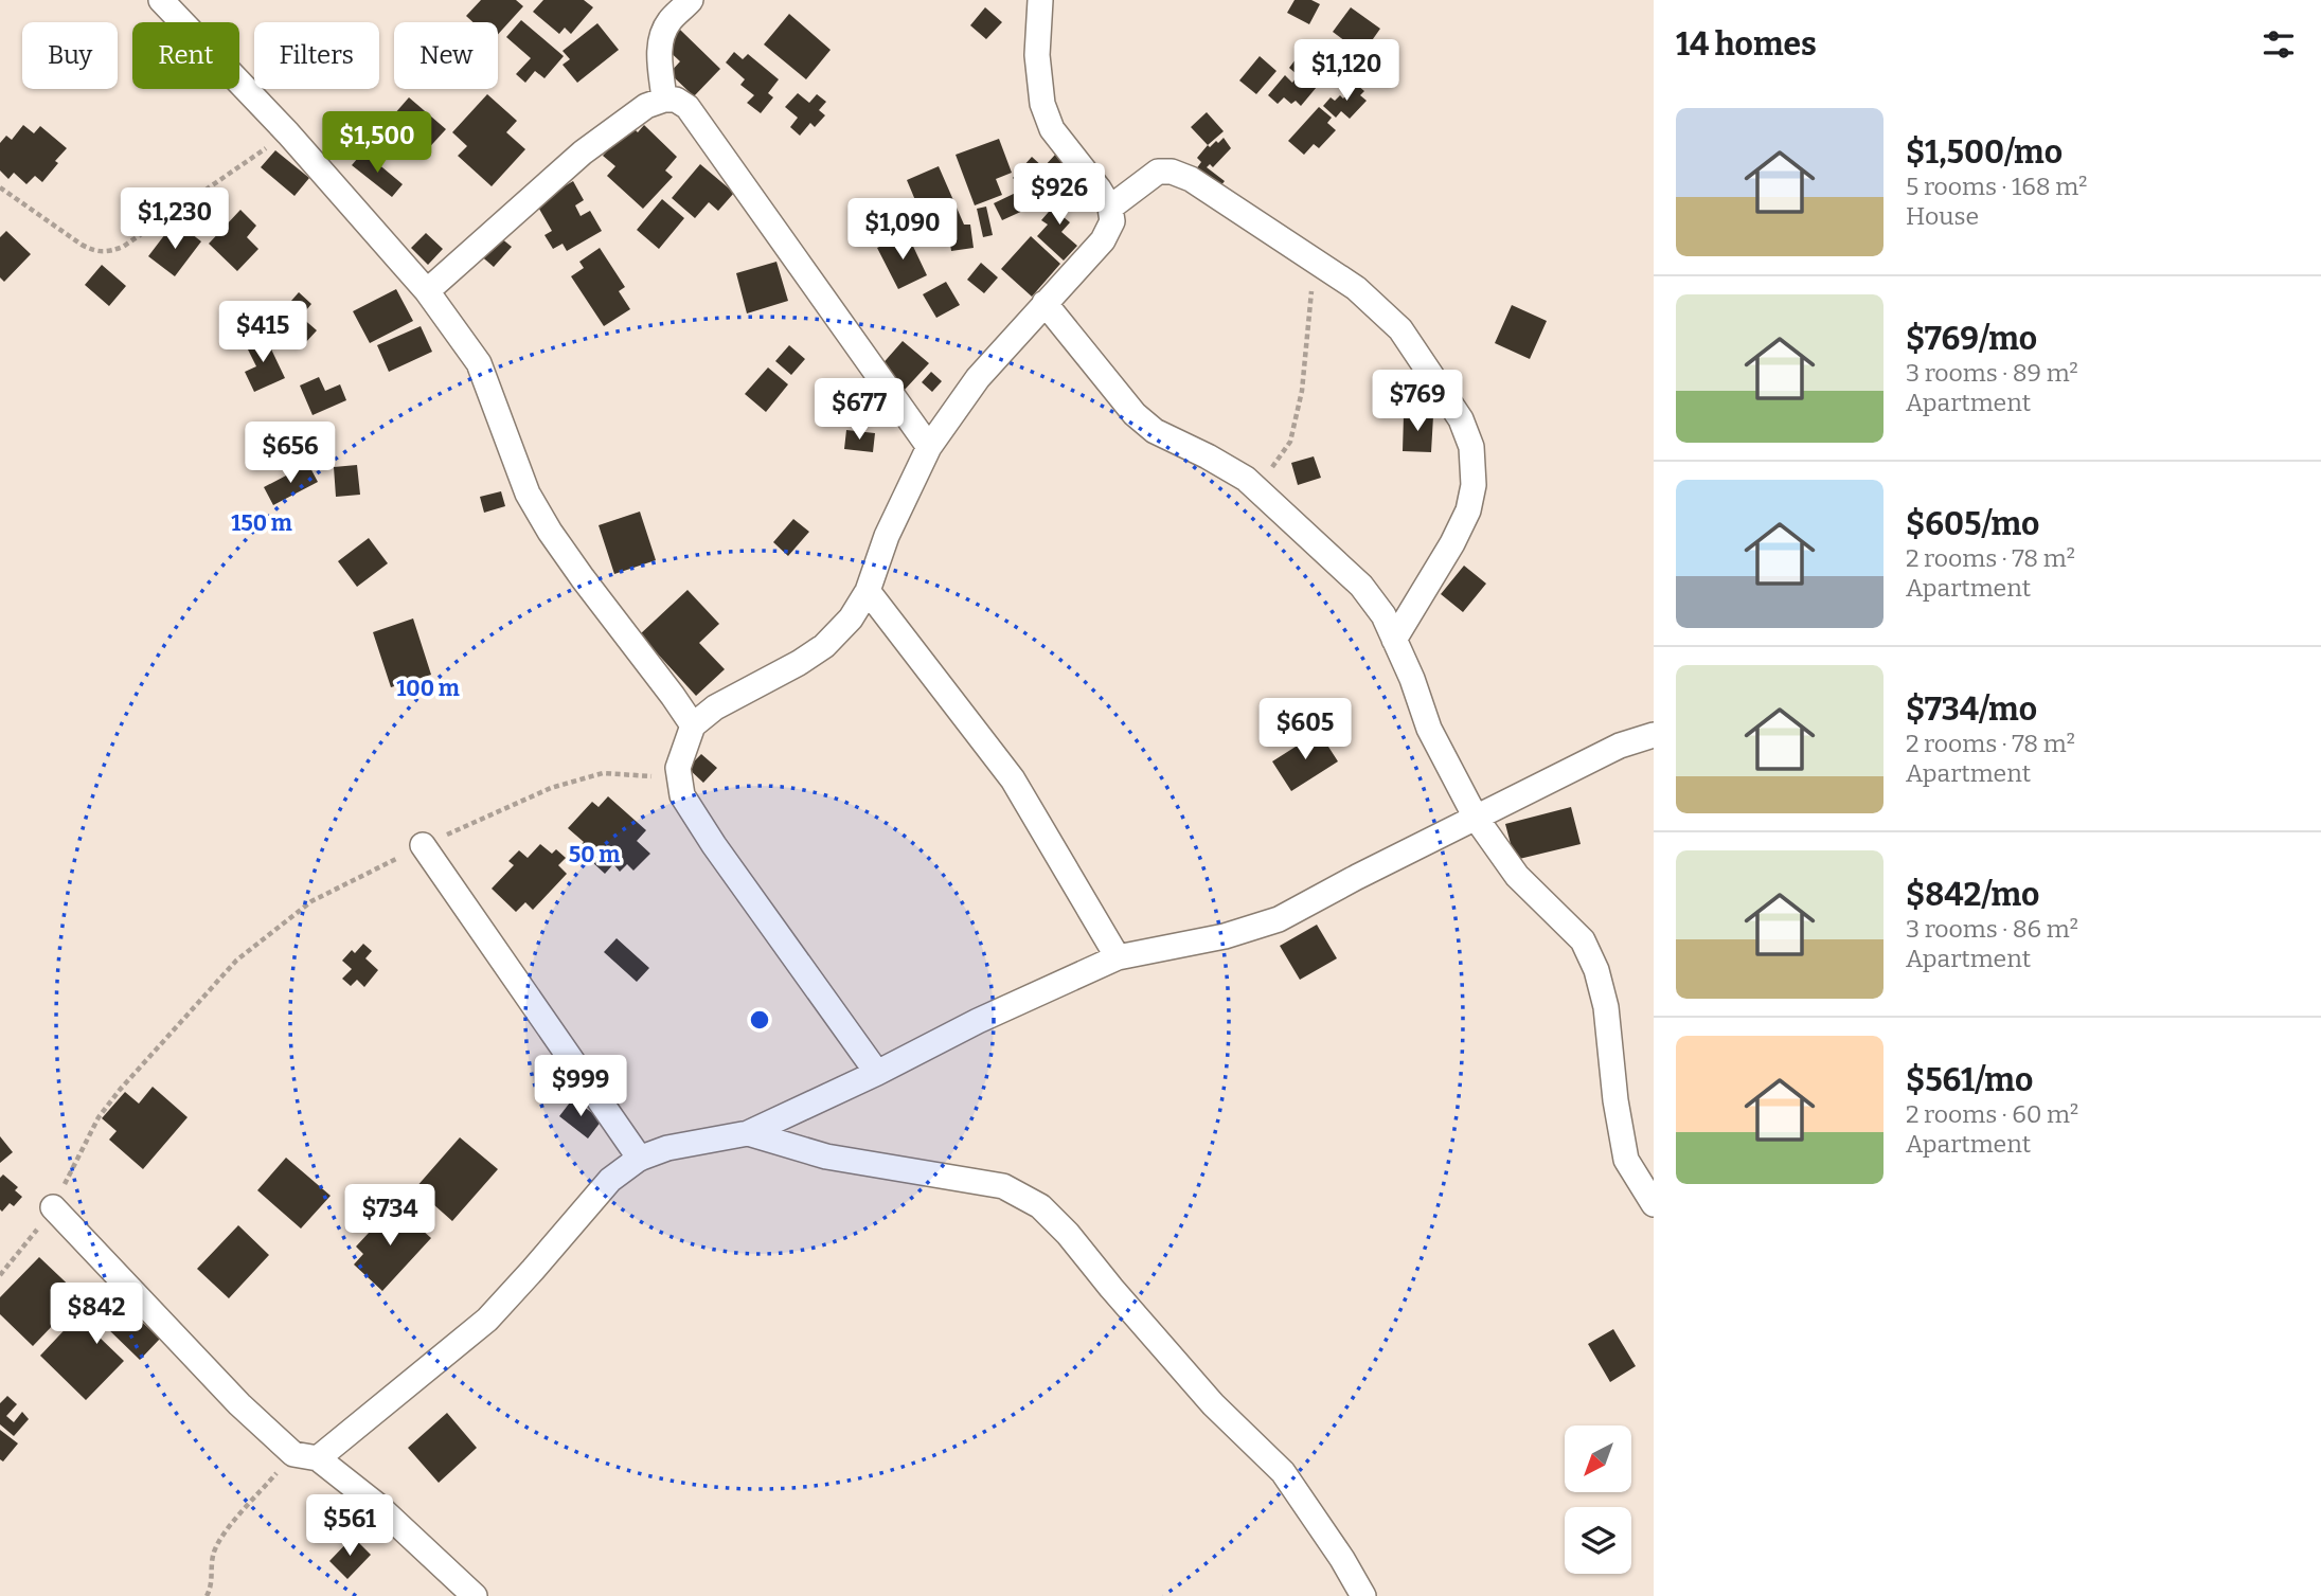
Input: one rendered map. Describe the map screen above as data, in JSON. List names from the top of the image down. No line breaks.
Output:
{"north":"bottom left","page":{"heading":"14 homes","chip":["Buy","Rent","Filters","New"],"price":["$1,120","$1,500","$926","$1,230","$1,090","$415","$769","$677","$656","$605","$999","$734","$842","$561"],"list":[{"name":"$1,500/mo","note":"5 rooms · 168 m² · House"},{"name":"$769/mo","note":"3 rooms · 89 m² · Apartment"},{"name":"$605/mo","note":"2 rooms · 78 m² · Apartment"},{"name":"$734/mo","note":"2 rooms · 78 m² · Apartment"},{"name":"$842/mo","note":"3 rooms · 86 m² · Apartment"},{"name":"$561/mo","note":"2 rooms · 60 m² · Apartment"}]},"rings":["150 m","100 m","50 m"]}
